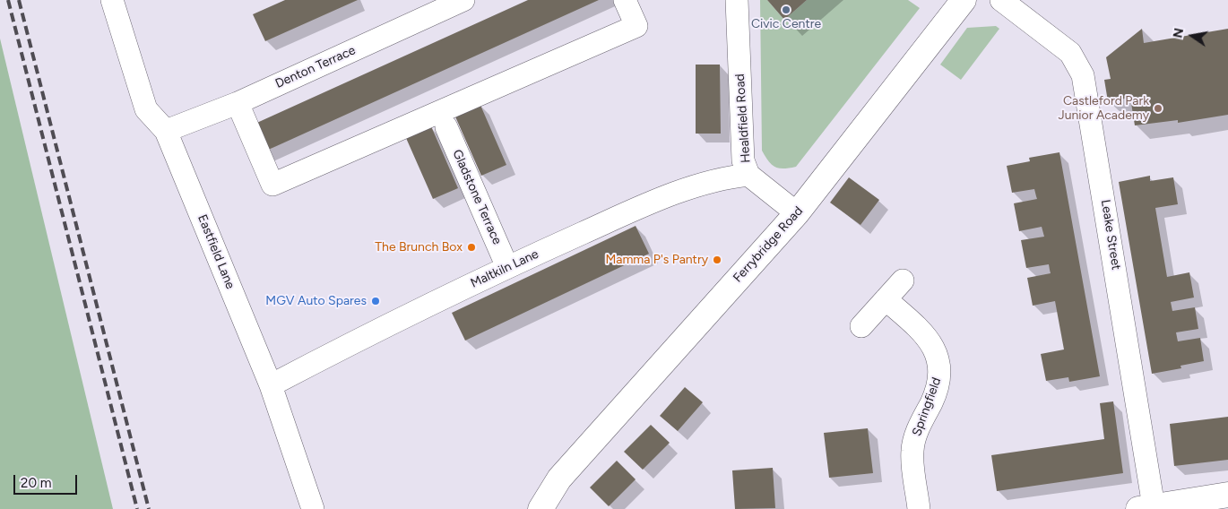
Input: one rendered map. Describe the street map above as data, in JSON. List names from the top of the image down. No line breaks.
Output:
{"streets":{"street":["Denton Terrace","Healdfield Road","Gladstone Terrace","Leake Street","Ferrybridge Road","Eastfield Lane","Maltkiln Lane","Springfield"]},"crossings":[["Denton Terrace","Eastfield Lane"],["Healdfield Road","Ferrybridge Road"],["Healdfield Road","Maltkiln Lane"],["Gladstone Terrace","Maltkiln Lane"],["Eastfield Lane","Maltkiln Lane"]],"places":["Civic Centre","Castleford Park Junior Academy","The Brunch Box","Mamma P's Pantry","MGV Auto Spares"],"scale_bar":"20 m","north":"left"}
